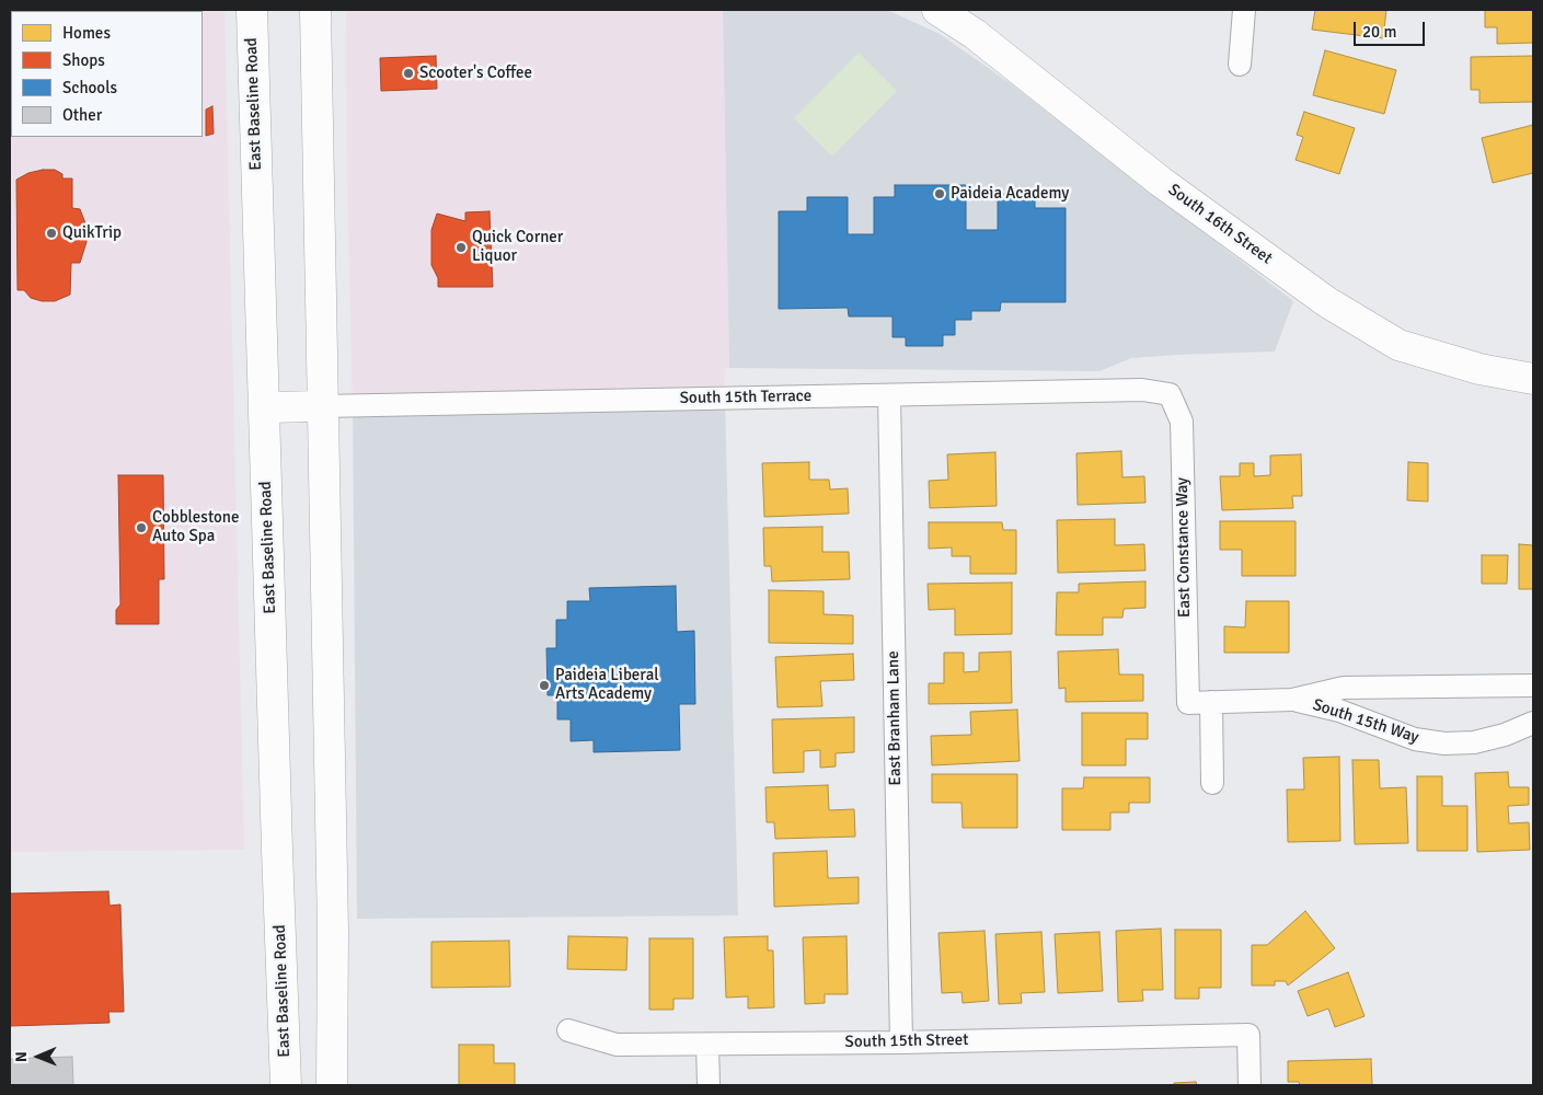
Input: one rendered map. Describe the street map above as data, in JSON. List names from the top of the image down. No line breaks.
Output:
{"streets":{"main road":["East Baseline Road","South 16th Street"],"street":["South 15th Terrace","East Constance Way","East Branham Lane","South 15th Way","South 15th Street"]},"crossings":[["South 15th Terrace","East Constance Way"],["South 15th Terrace","East Branham Lane"],["East Constance Way","South 15th Way"],["East Branham Lane","South 15th Street"]],"places":["Scooter's Coffee","Paideia Academy","QuikTrip","Quick Corner Liquor","Cobblestone Auto Spa","Paideia Liberal Arts Academy"],"legend":["Homes","Shops","Schools","Other"],"scale_bar":"20 m","north":"left"}
